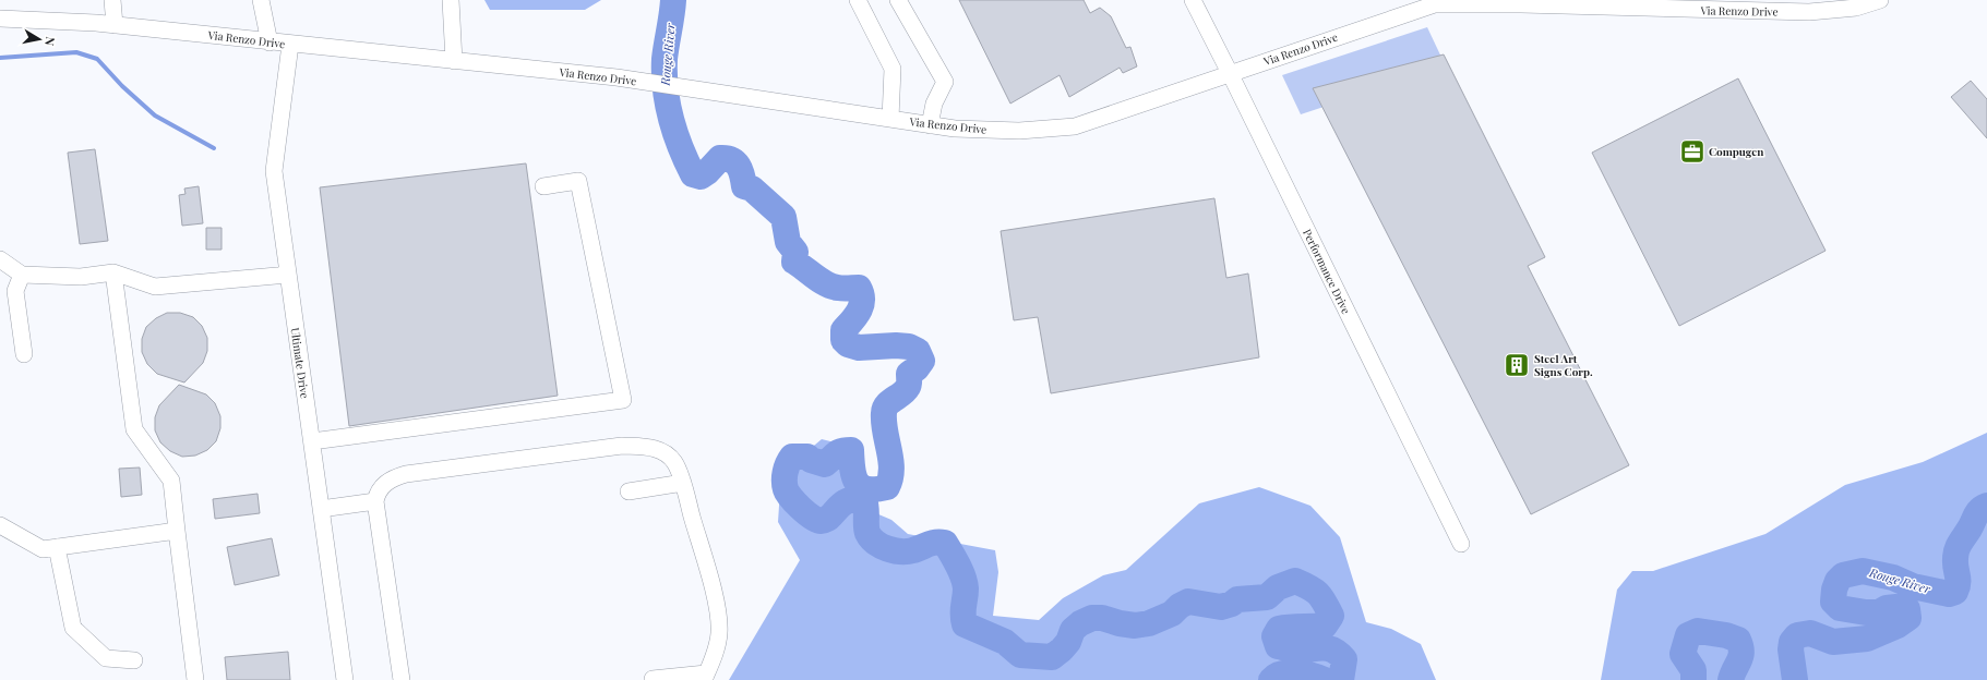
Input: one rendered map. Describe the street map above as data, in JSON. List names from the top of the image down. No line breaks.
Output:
{"streets":{"street":["Via Renzo Drive","Performance Drive","Ultimate Drive"]},"crossings":[["Via Renzo Drive","Performance Drive"],["Via Renzo Drive","Ultimate Drive"]],"water":["Rouge River"],"places":{"office":["Compugen"],"building":["Steel Art Signs Corp."]},"north":"right"}
